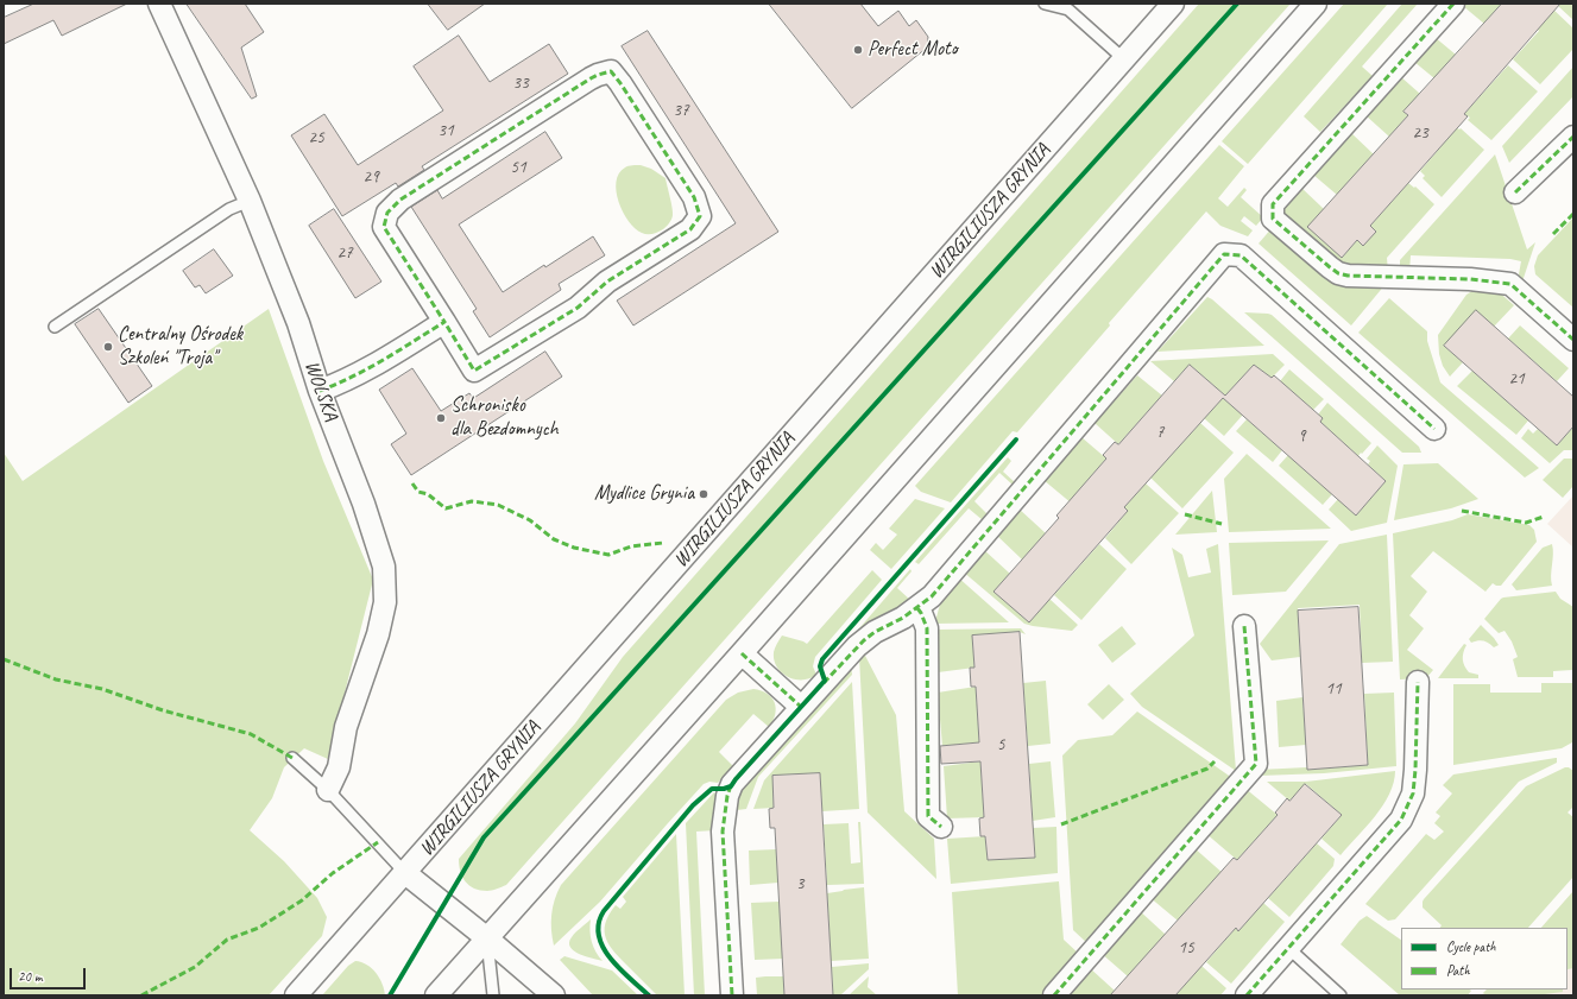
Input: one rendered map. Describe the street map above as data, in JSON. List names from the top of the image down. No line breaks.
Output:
{"streets":{"street":["WIRGILIUSZA GRYNIA","WOLSKA"]},"places":["Perfect Moto","Centralny Ośrodek Szkoleń \"Troja\"","Schronisko dla Bezdomnych","Mydlice Grynia"],"house_numbers":["33","37","31","23","25","51","29","27","21","7","9","11","5","3","15"],"legend":["Cycle path","Path"],"scale_bar":"20 m"}
